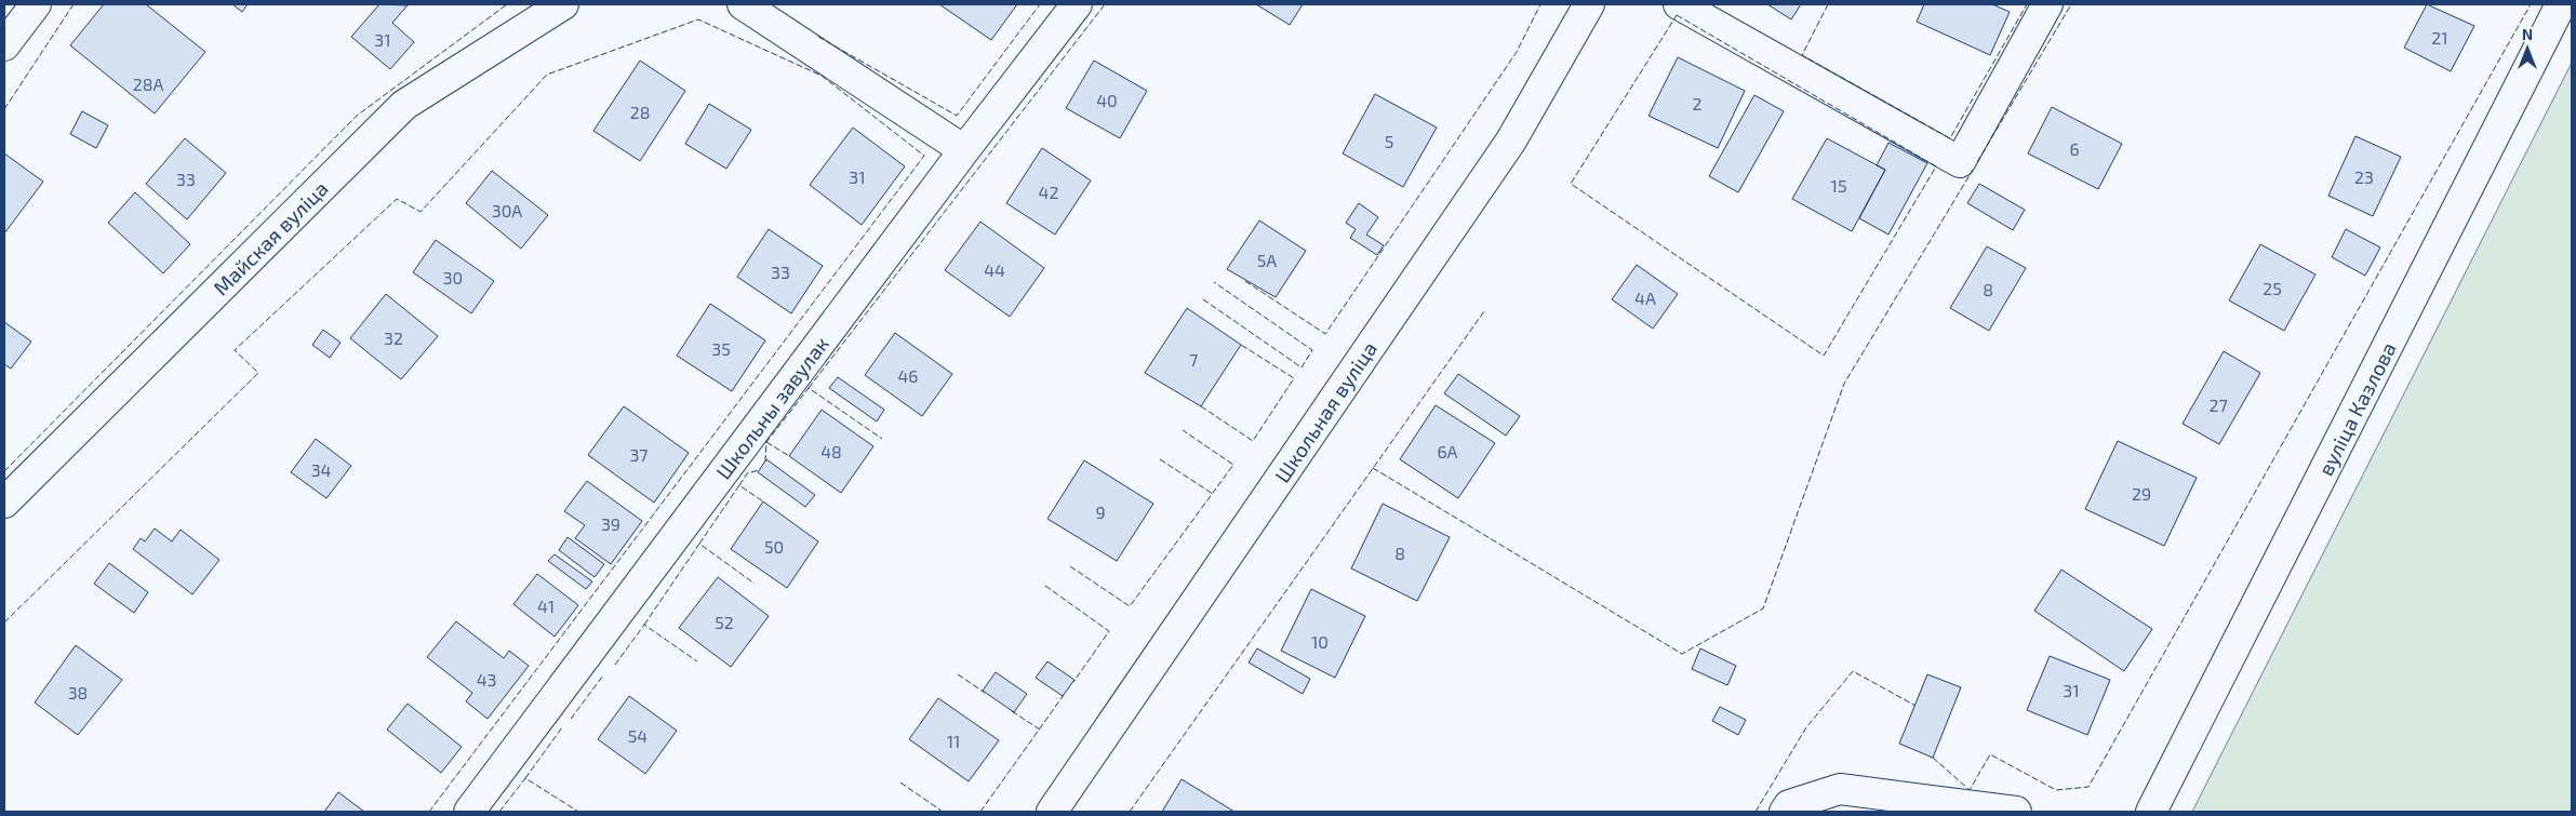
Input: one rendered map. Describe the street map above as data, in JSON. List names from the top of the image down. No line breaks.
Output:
{"streets":{"street":["Майская вуліца","Школьны завулак","вуліца Казлова","Школьная вуліца"]},"house_numbers":["21","31","28А","40","2","28","5","6","31","23","33","15","42","30А","5А","44","33","30","25","8","4А","32","35","7","46","27","48","6А","37","34","29","9","39","50","8","41","52","10","43","31","38","54","11"],"north":"top"}
